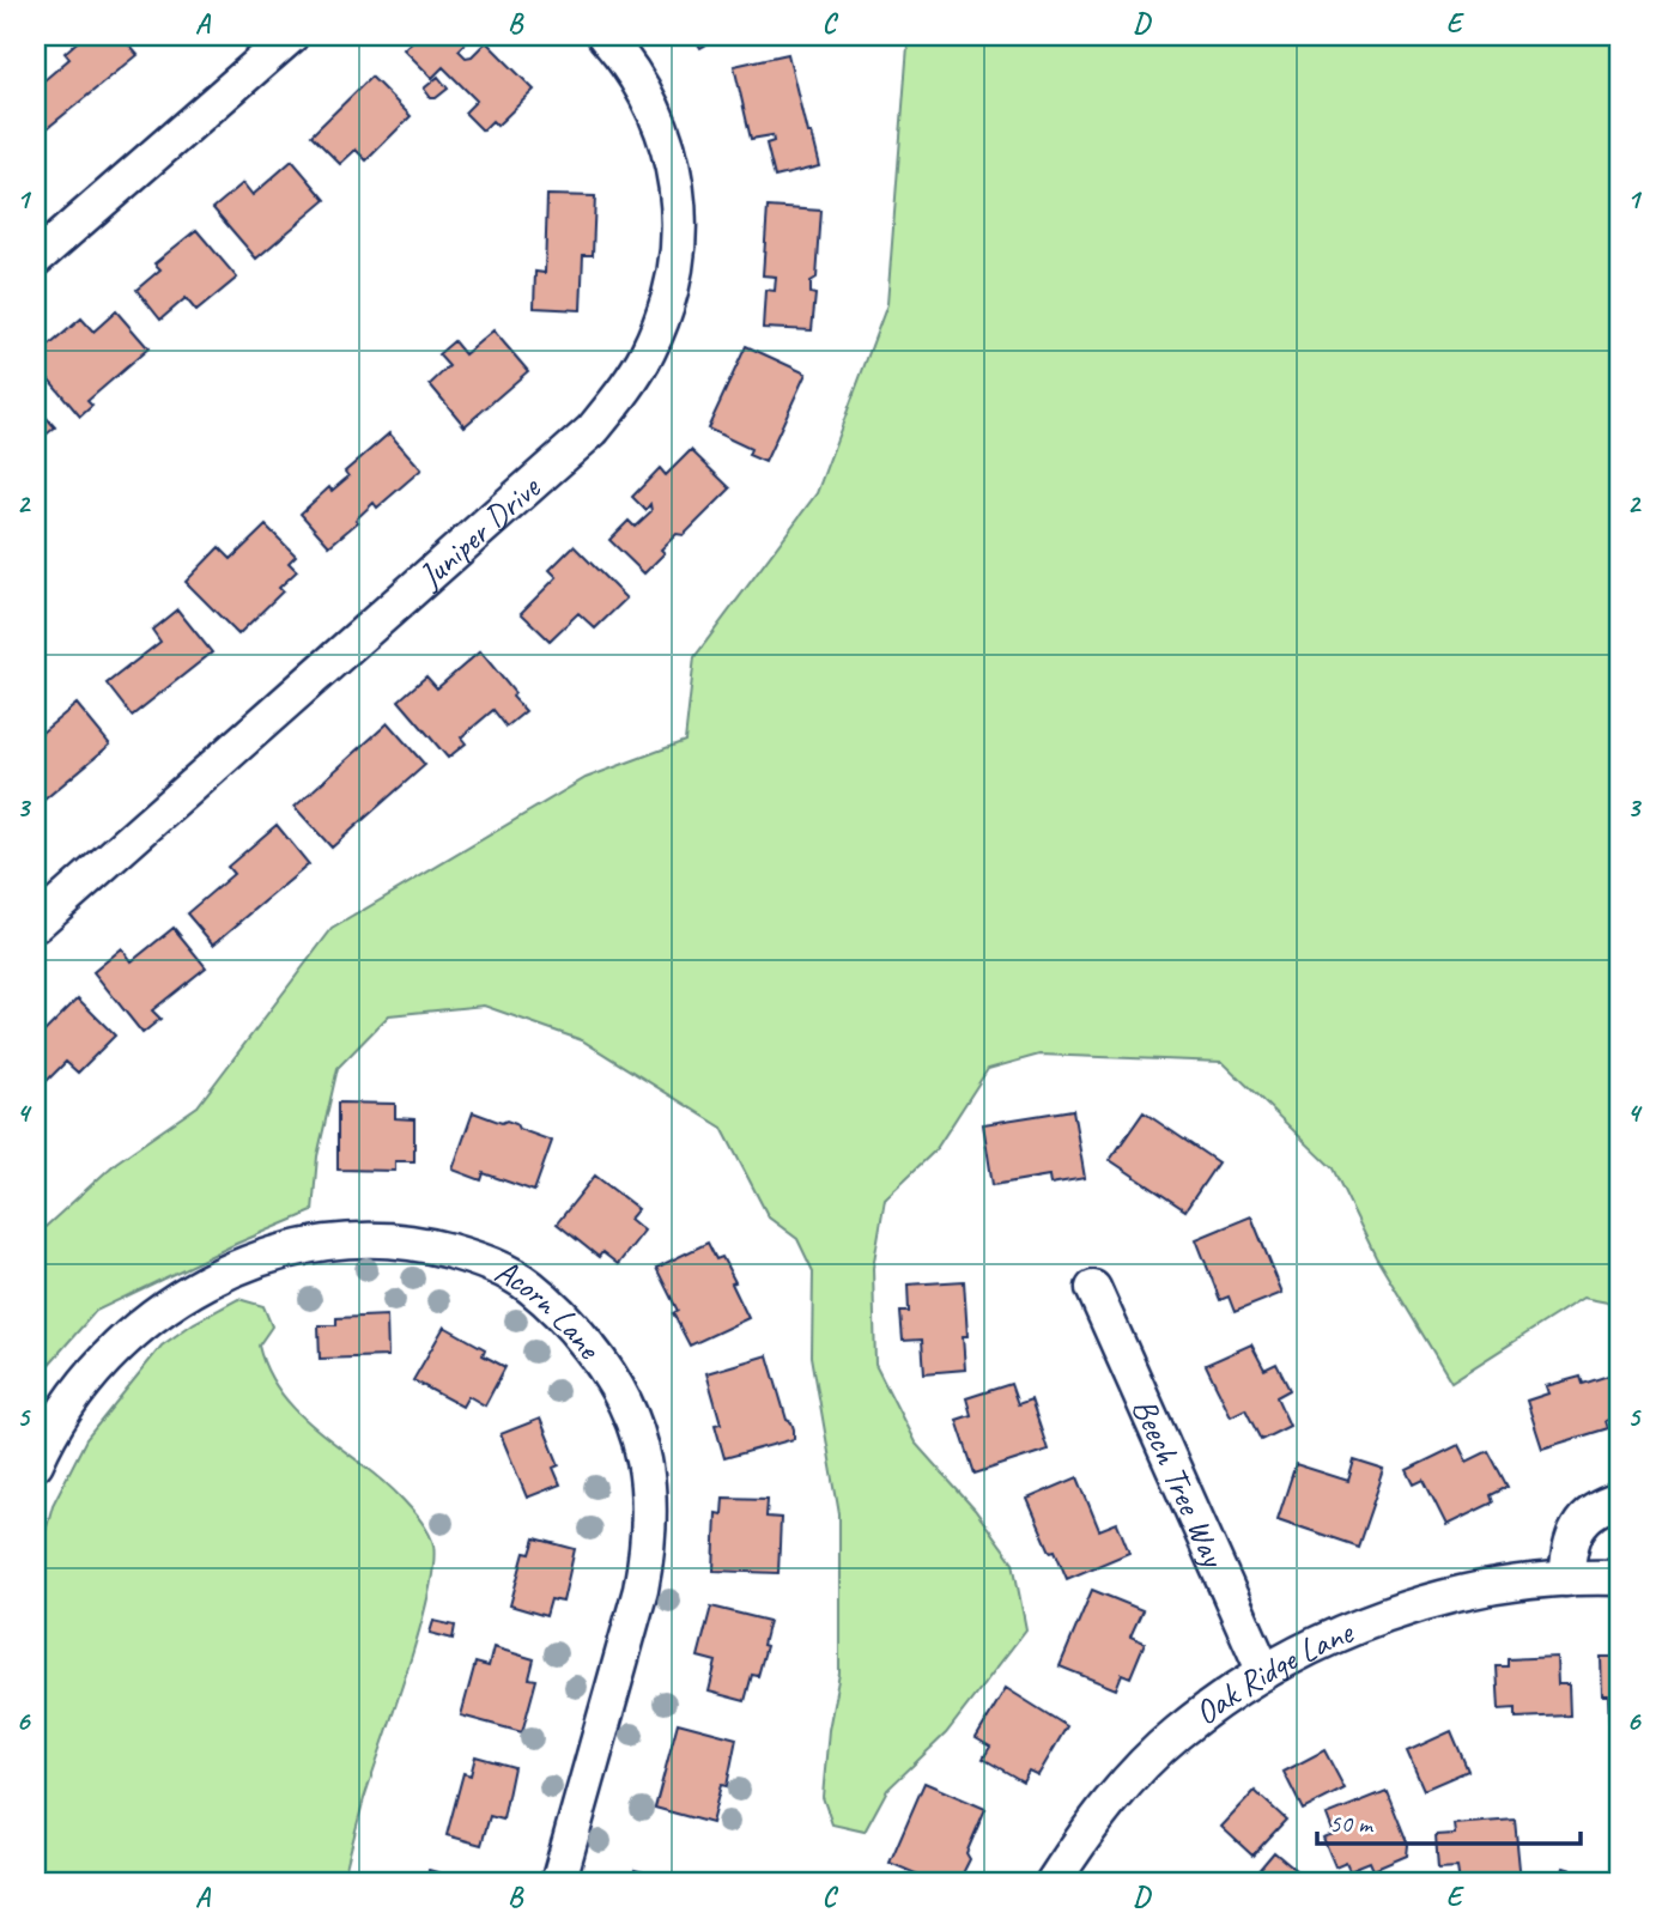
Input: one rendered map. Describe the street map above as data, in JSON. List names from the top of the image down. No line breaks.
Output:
{"streets":{"street":["Juniper Drive","Acorn Lane","Beech Tree Way","Oak Ridge Lane"]},"crossings":[["Beech Tree Way","Oak Ridge Lane"]],"scale_bar":"50 m","grid":{"columns":["A","B","C","D","E"],"rows":["1","2","3","4","5","6"]}}
